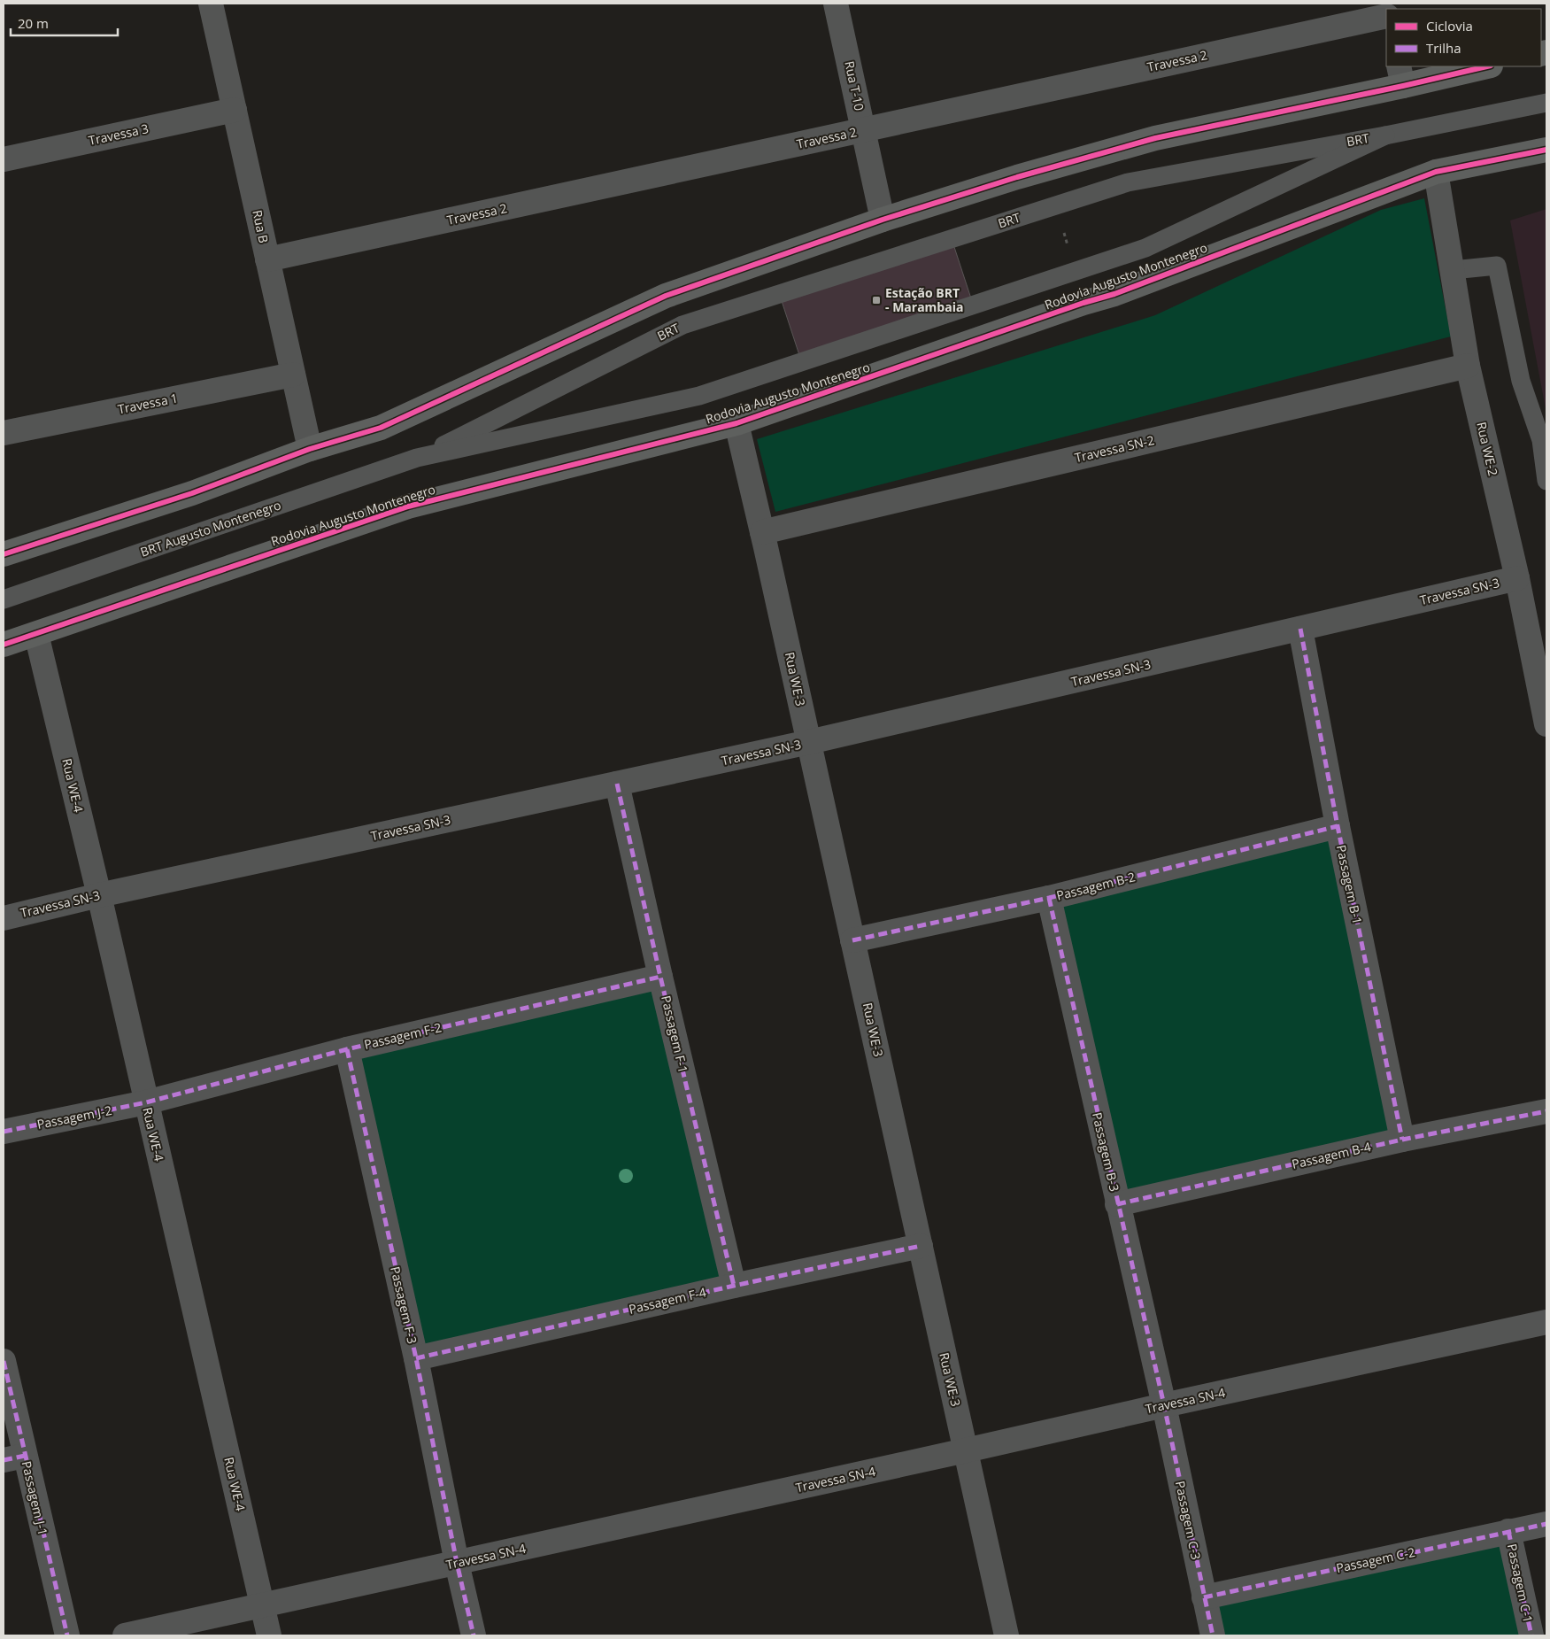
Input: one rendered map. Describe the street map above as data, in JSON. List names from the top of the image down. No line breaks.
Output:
{"streets":{"main road":["Rodovia Augusto Montenegro"],"street":["Travessa 2","Rua T-10","Travessa 3","Rua B","Travessa 1","Travessa SN-2","Rua WE-2","Travessa SN-3","Rua WE-3","Rua WE-4","Passagem B-1","Passagem B-2","Passagem F-1","Passagem F-2","Passagem J-2","Passagem B-3","Passagem B-4","Passagem F-4","Passagem F-3","Travessa SN-4","Passagem J-1","Passagem C-3","Passagem C-2","Passagem C-1"],"lane":["BRT","BRT Augusto Montenegro"]},"crossings":[["Travessa 2","Rua T-10"],["Travessa 2","Rua B"],["Travessa 3","Rua B"],["BRT","BRT Augusto Montenegro"],["Rua B","Travessa 1"],["Rodovia Augusto Montenegro","Rua WE-2"],["Rodovia Augusto Montenegro","Rua WE-3"],["Rodovia Augusto Montenegro","Rua WE-4"],["Travessa SN-2","Rua WE-2"],["Travessa SN-2","Rua WE-3"],["Rua WE-2","Travessa SN-3"],["Travessa SN-3","Rua WE-3"],["Travessa SN-3","Rua WE-4"],["Travessa SN-3","Passagem B-1"],["Travessa SN-3","Passagem F-1"],["Rua WE-3","Passagem B-2"],["Rua WE-3","Passagem F-4"],["Rua WE-3","Travessa SN-4"],["Rua WE-4","Passagem F-2"],["Rua WE-4","Passagem J-2"],["Rua WE-4","Travessa SN-4"],["Passagem B-1","Passagem B-2"],["Passagem B-1","Passagem B-4"],["Passagem B-2","Passagem B-3"],["Passagem F-1","Passagem F-2"],["Passagem F-1","Passagem F-4"],["Passagem F-2","Passagem J-2"],["Passagem F-2","Passagem F-3"],["Passagem B-3","Passagem B-4"],["Passagem B-3","Travessa SN-4"],["Passagem B-3","Passagem C-3"],["Passagem F-4","Passagem F-3"],["Passagem F-3","Travessa SN-4"],["Travessa SN-4","Passagem C-3"],["Passagem C-3","Passagem C-2"],["Passagem C-2","Passagem C-1"]],"places":{"transit":["Estação BRT - Marambaia"]},"legend":["Ciclovia","Trilha"],"scale_bar":"20 m"}
